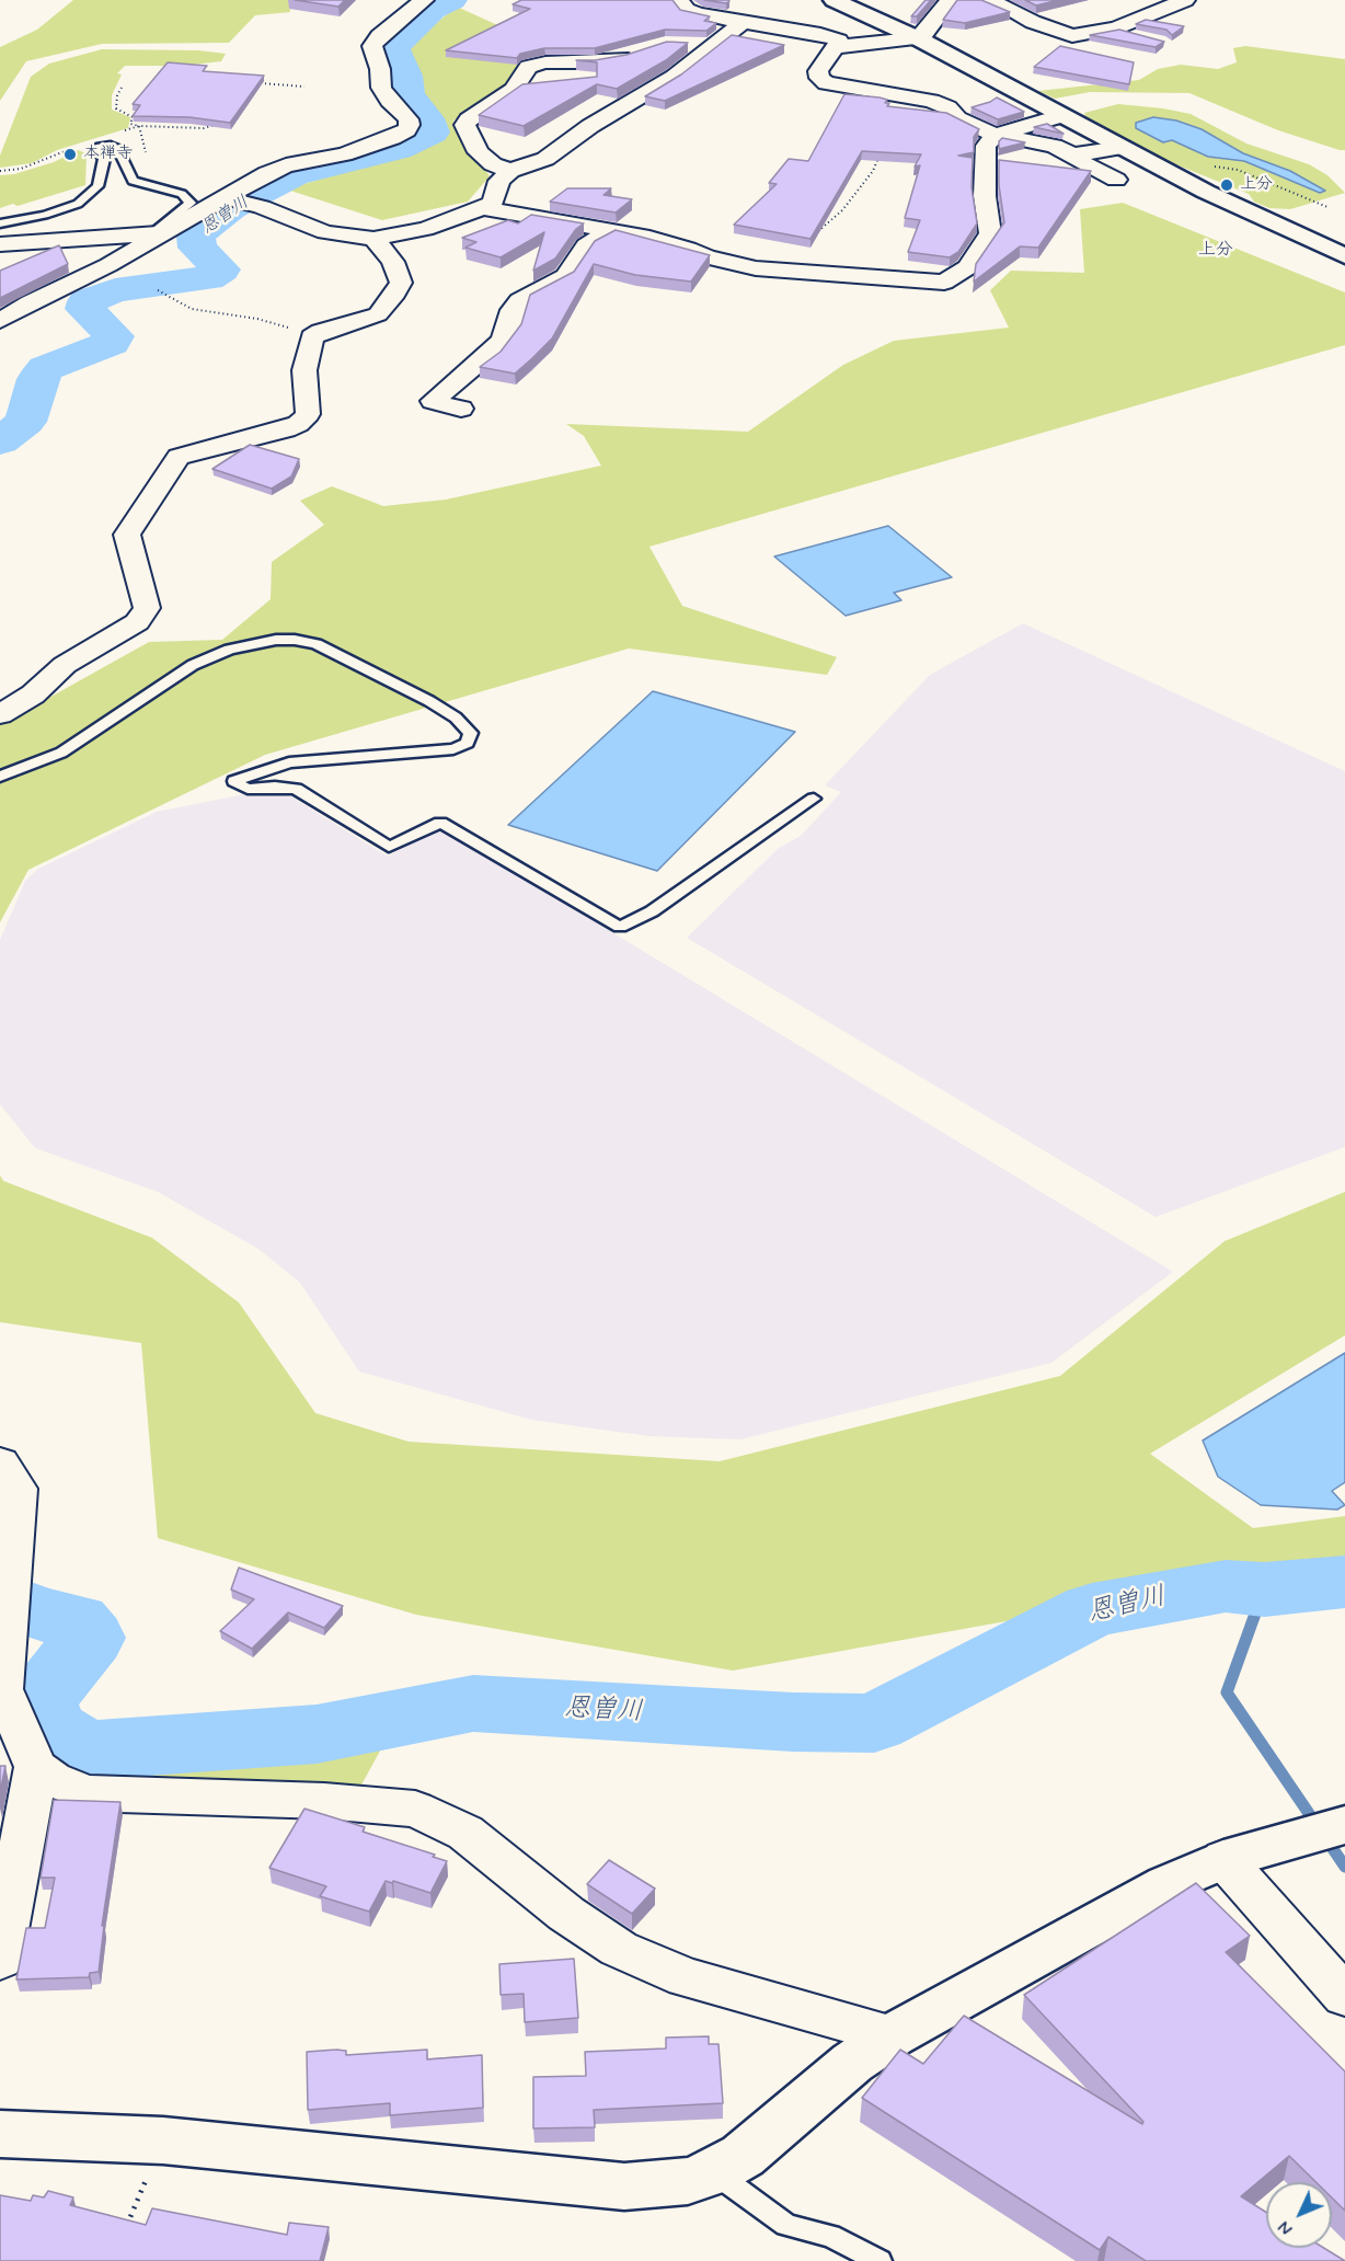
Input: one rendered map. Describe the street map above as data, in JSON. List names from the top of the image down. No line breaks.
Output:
{"districts":["上分"],"water":["恩曽川"],"places":["本禅寺","上分"],"north":"bottom left"}
